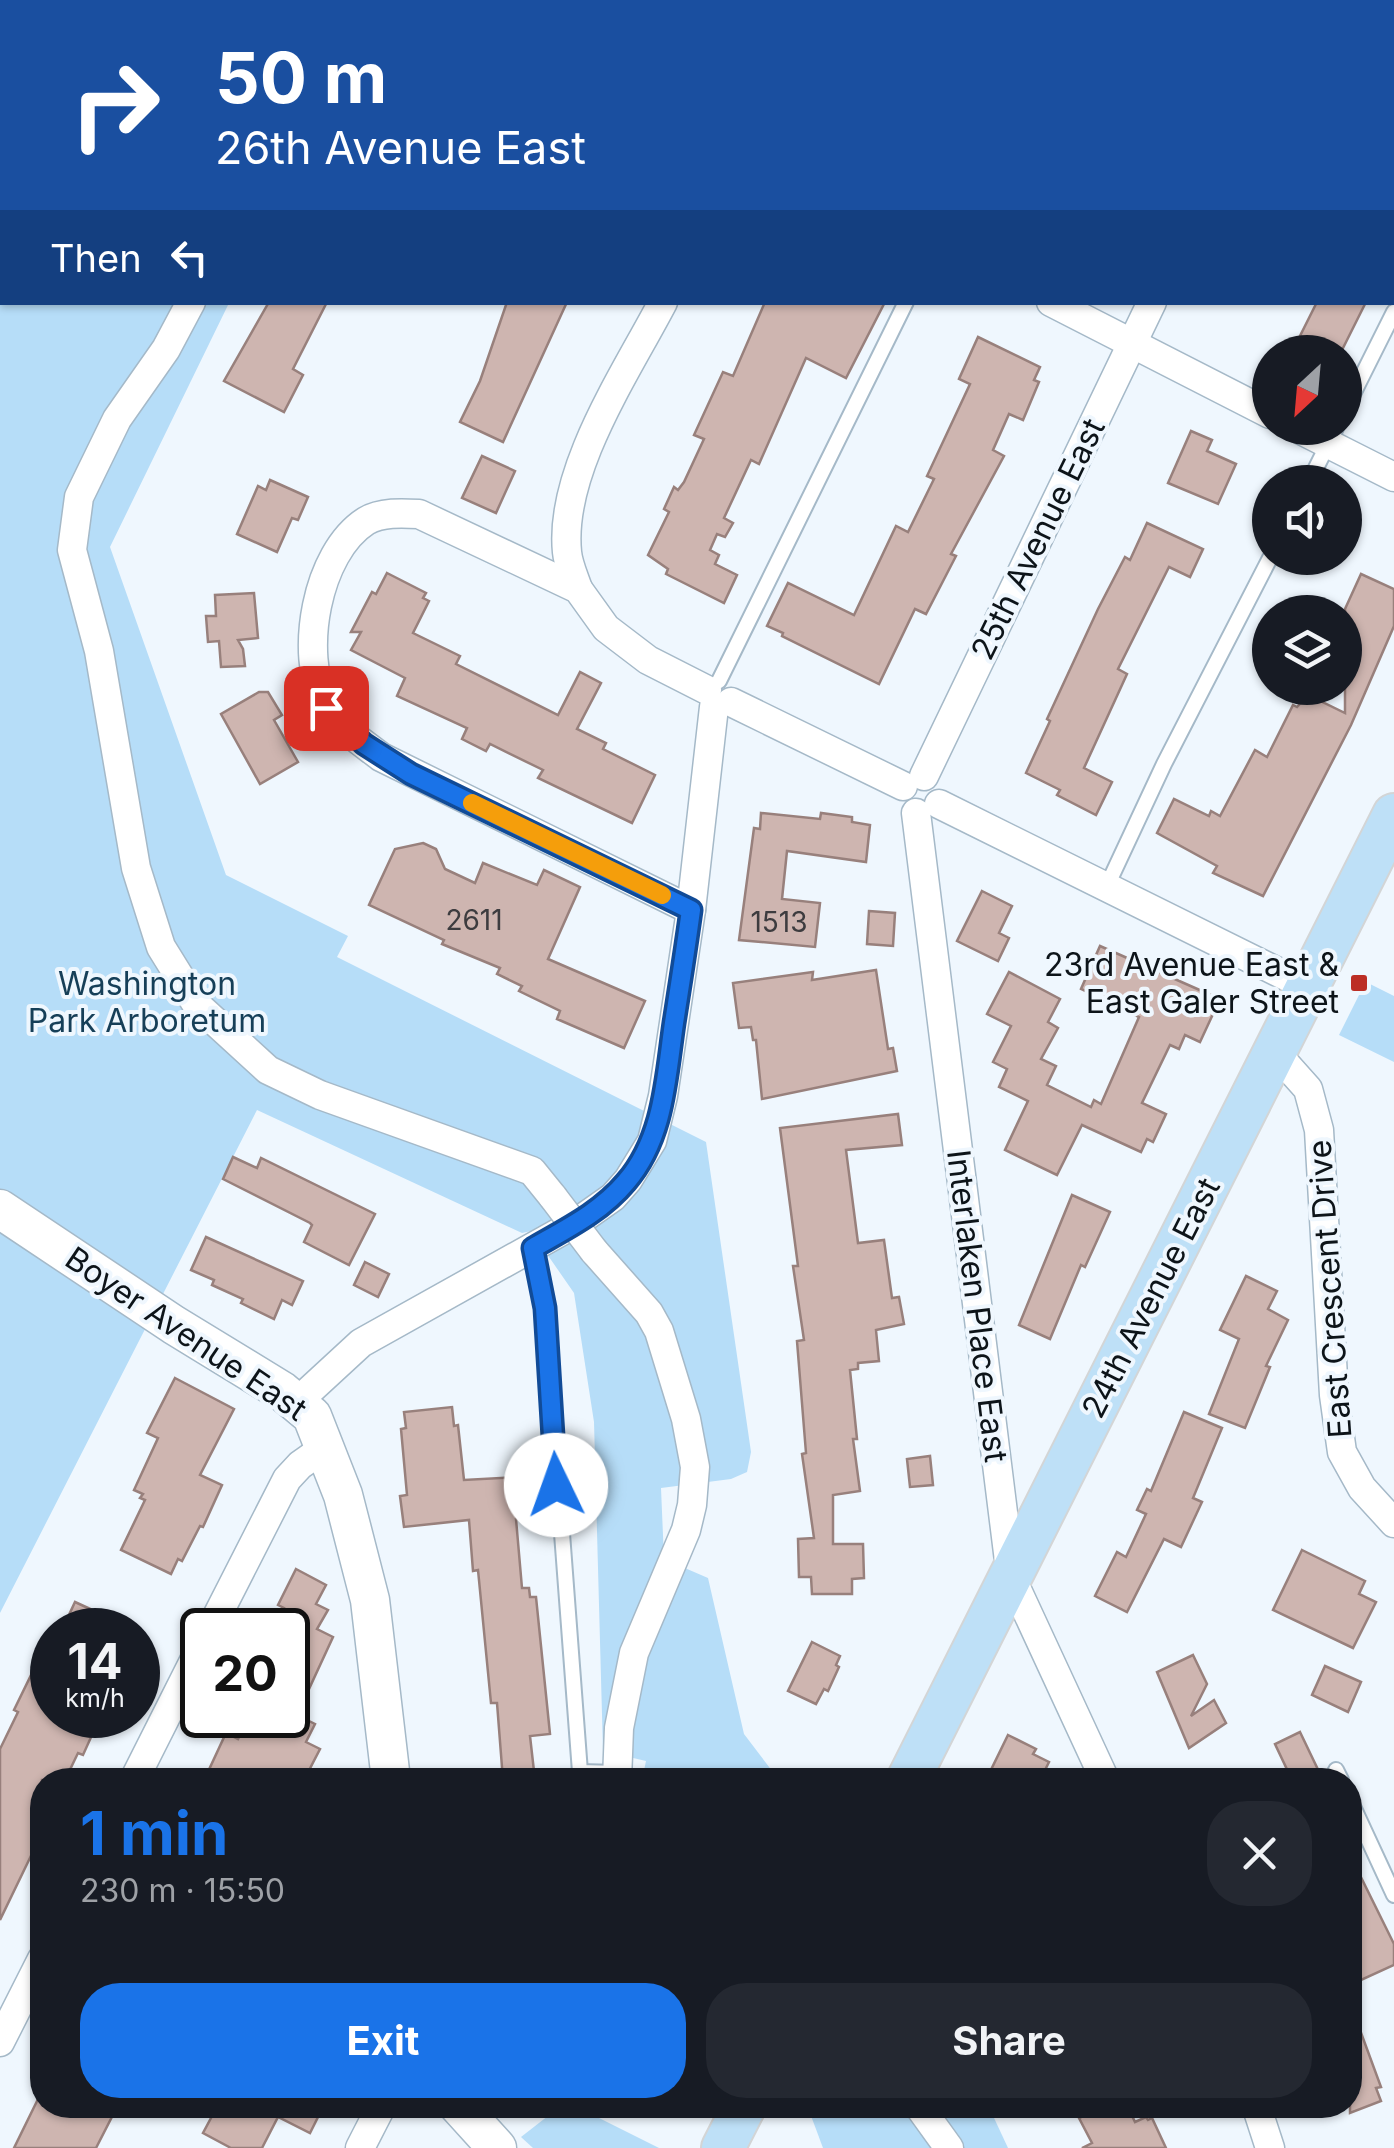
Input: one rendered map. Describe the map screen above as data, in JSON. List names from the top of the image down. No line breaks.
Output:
{"streets":{"main road":["24th Avenue East"],"street":["25th Avenue East","East Crescent Drive","Interlaken Place East","Boyer Avenue East"]},"crossings":[["East Crescent Drive","24th Avenue East"],["24th Avenue East","Interlaken Place East"]],"parks":["Washington Park Arboretum"],"places":{"transit":["23rd Avenue East & East Galer Street"]},"house_numbers":["2611","1513"],"north":"bottom left","page":{"turn":["50 m","26th Avenue East"],"then":"Then","speed":"14 km/h","limit":"20","heading":["1 min","230 m · 15:50"],"buttons":["Exit","Share"]}}
